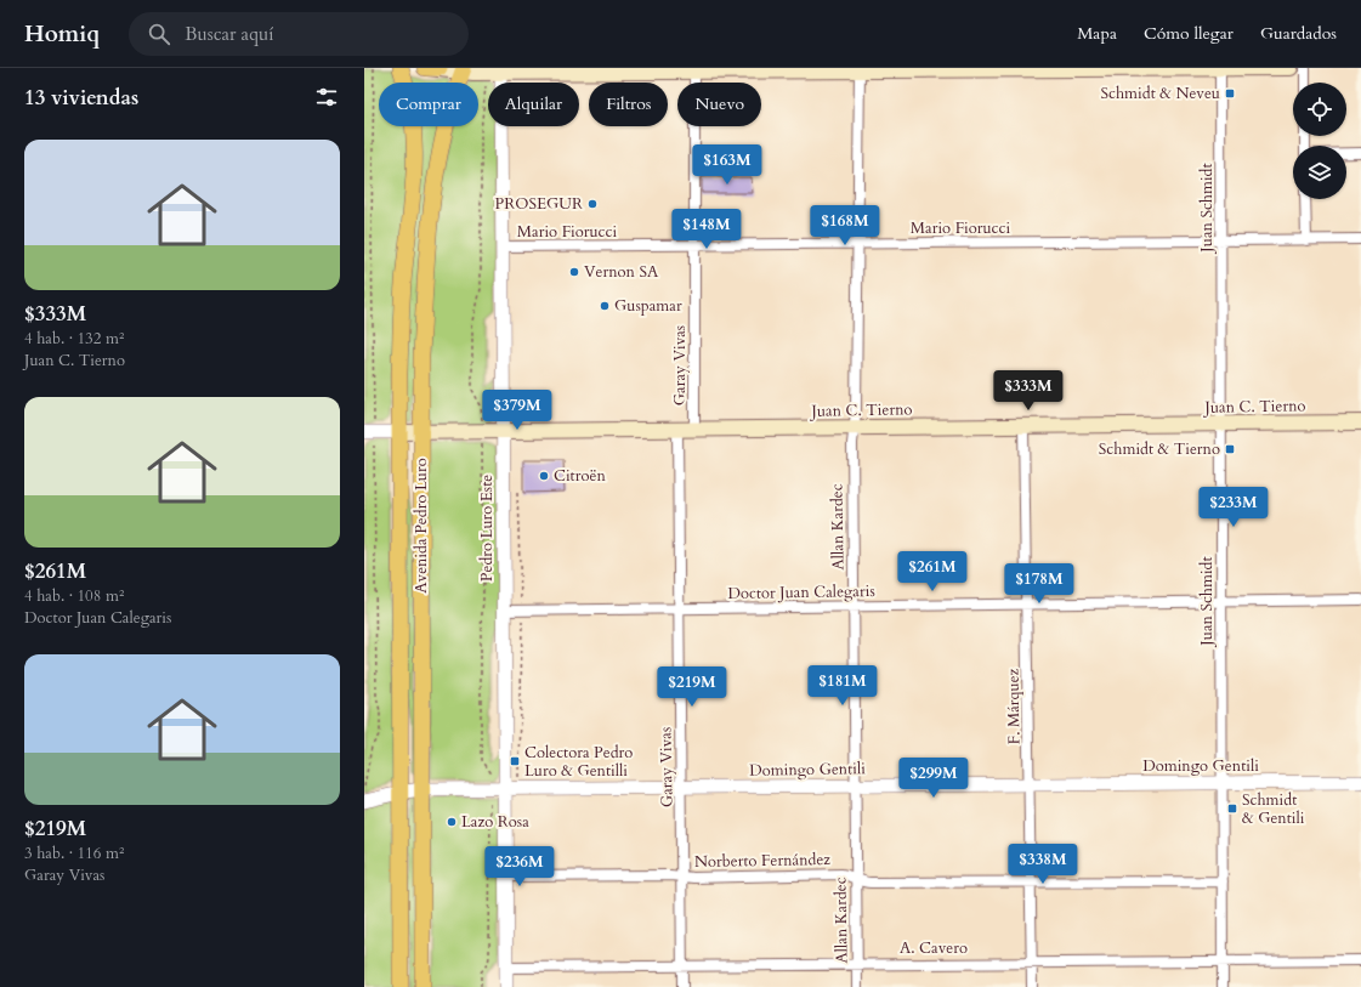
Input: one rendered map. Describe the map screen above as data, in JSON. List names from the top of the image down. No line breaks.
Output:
{"streets":{"main road":["Juan C. Tierno","Avenida Pedro Luro"],"street":["Juan Schmidt","Mario Fiorucci","Garay Vivas","Allan Kardec","Pedro Luro Este","Doctor Juan Calegaris","F. Márquez","Domingo Gentili","Norberto Fernández","A. Cavero"]},"crossings":[["Juan Schmidt","Mario Fiorucci"],["Juan Schmidt","Juan C. Tierno"],["Juan Schmidt","Doctor Juan Calegaris"],["Juan Schmidt","Domingo Gentili"],["Juan Schmidt","Norberto Fernández"],["Juan Schmidt","A. Cavero"],["Mario Fiorucci","Garay Vivas"],["Mario Fiorucci","Allan Kardec"],["Mario Fiorucci","Pedro Luro Este"],["Garay Vivas","Juan C. Tierno"],["Garay Vivas","Doctor Juan Calegaris"],["Garay Vivas","Domingo Gentili"],["Garay Vivas","Norberto Fernández"],["Garay Vivas","A. Cavero"],["Juan C. Tierno","Avenida Pedro Luro"],["Juan C. Tierno","Allan Kardec"],["Juan C. Tierno","Pedro Luro Este"],["Juan C. Tierno","F. Márquez"],["Avenida Pedro Luro","Domingo Gentili"],["Allan Kardec","Doctor Juan Calegaris"],["Allan Kardec","Domingo Gentili"],["Allan Kardec","Norberto Fernández"],["Allan Kardec","A. Cavero"],["Pedro Luro Este","Doctor Juan Calegaris"],["Pedro Luro Este","Domingo Gentili"],["Pedro Luro Este","Norberto Fernández"],["Pedro Luro Este","A. Cavero"],["Doctor Juan Calegaris","F. Márquez"],["F. Márquez","Domingo Gentili"],["F. Márquez","Norberto Fernández"],["F. Márquez","A. Cavero"]],"places":{"transit":["Schmidt & Neveu","Schmidt & Tierno","Colectora Pedro Luro & Gentilli","Schmidt & Gentili"],"other":["PROSEGUR","Vernon SA","Guspamar","Citroën","Lazo Rosa"]},"page":{"header":"Homiq","search":"Buscar aquí","nav":["Mapa","Cómo llegar","Guardados"],"heading":"13 viviendas","chip":["Comprar","Alquilar","Filtros","Nuevo"],"list":[{"name":"$333M","note":"4 hab. · 132 m² · Juan C. Tierno"},{"name":"$261M","note":"4 hab. · 108 m² · Doctor Juan Calegaris"},{"name":"$219M","note":"3 hab. · 116 m² · Garay Vivas"}],"price":["$163M","$168M","$148M","$333M","$379M","$233M","$261M","$178M","$181M","$219M","$299M","$338M","$236M"]}}
